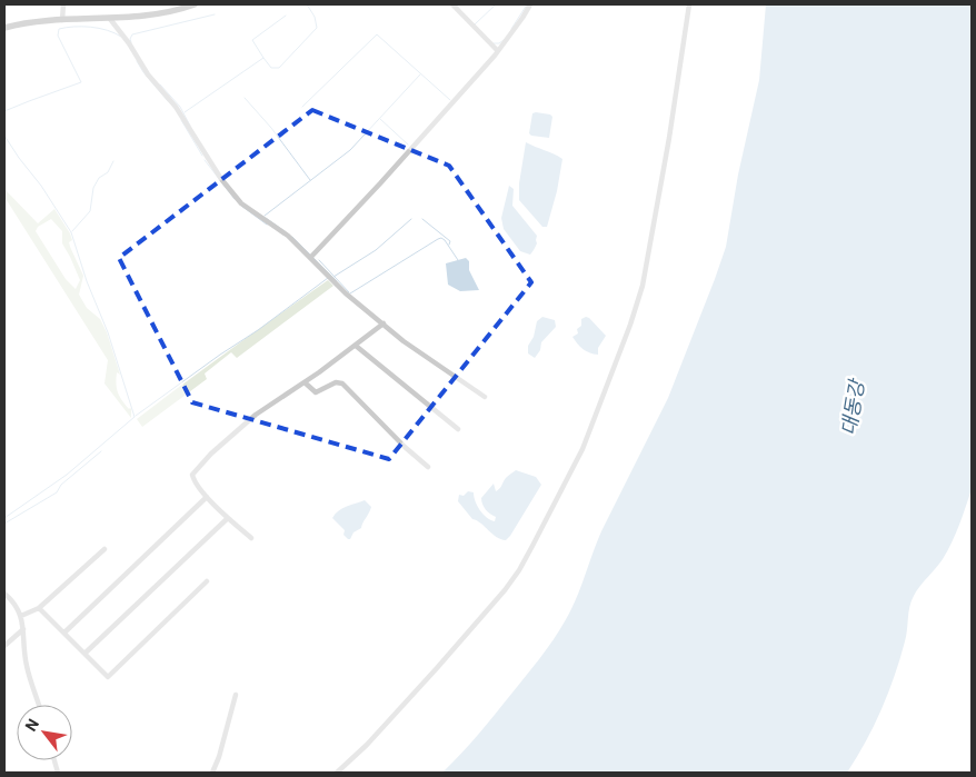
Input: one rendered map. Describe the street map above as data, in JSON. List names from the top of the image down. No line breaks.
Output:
{"water":["대동강"],"north":"top left"}
